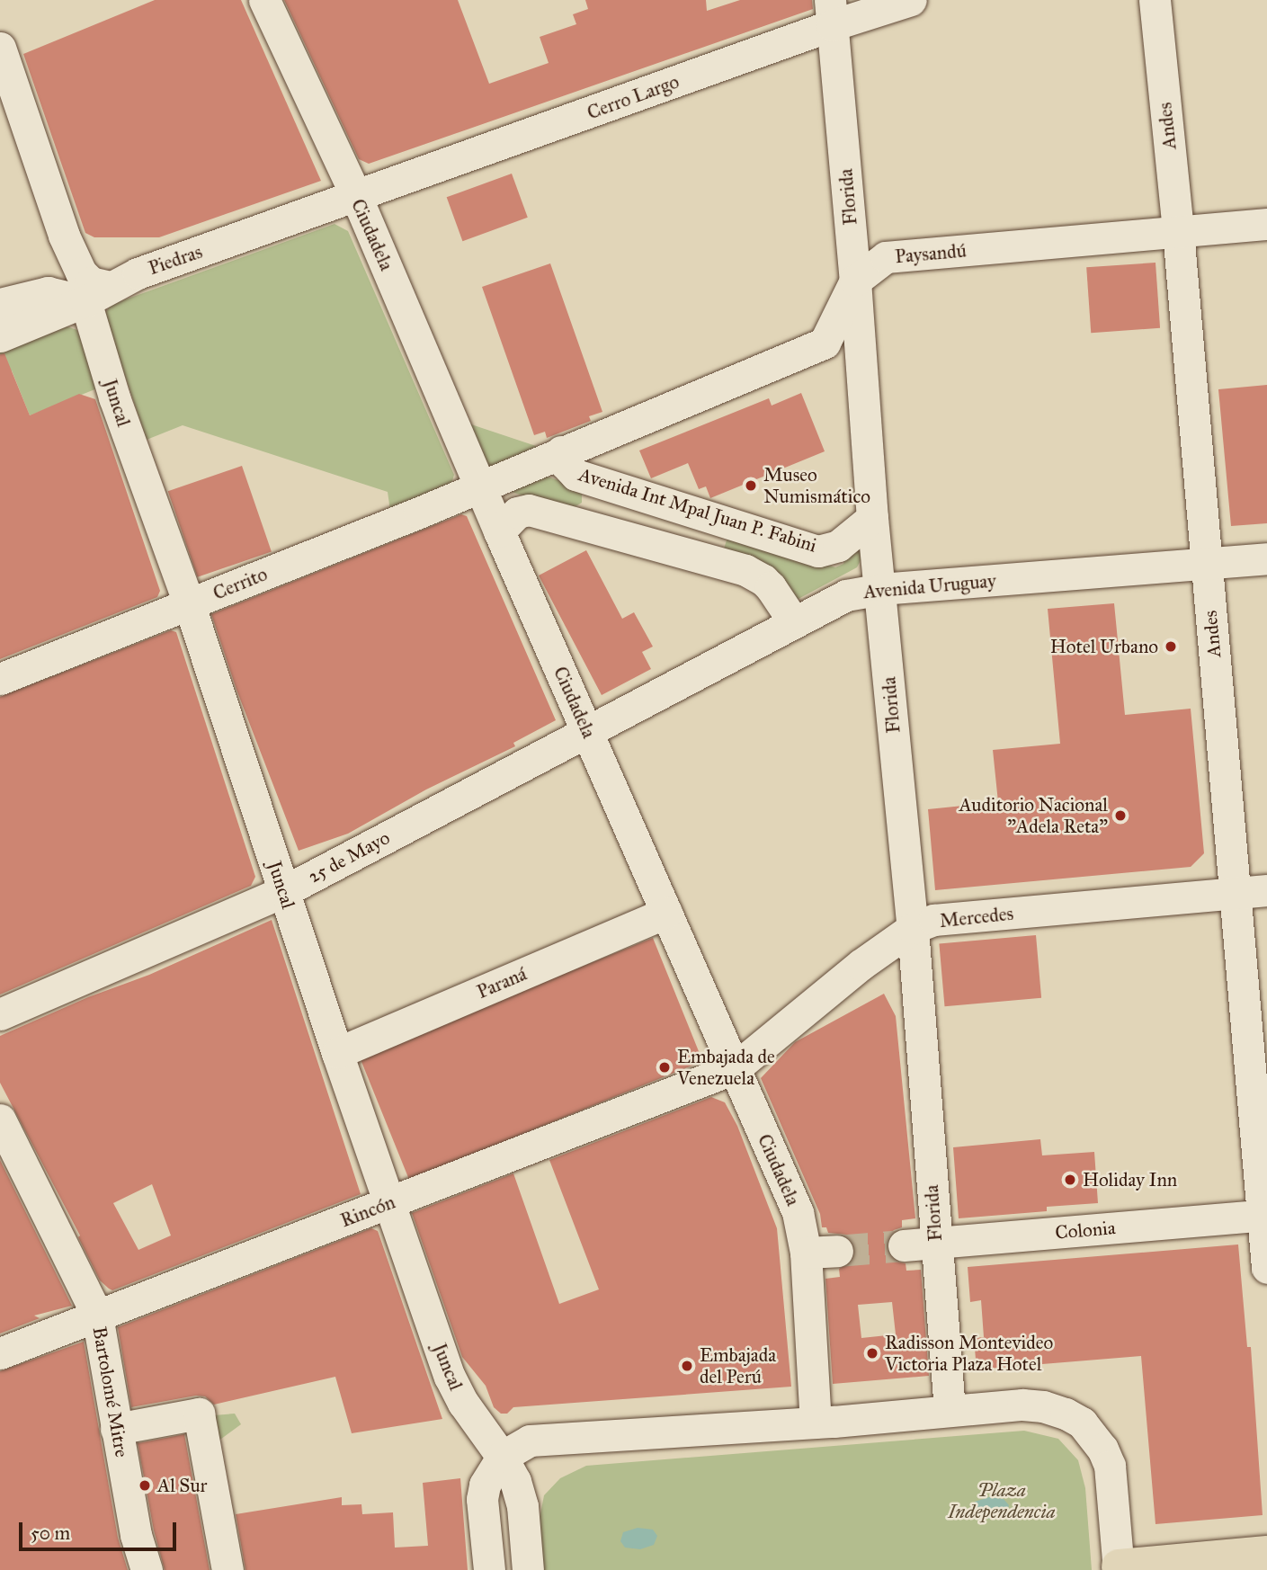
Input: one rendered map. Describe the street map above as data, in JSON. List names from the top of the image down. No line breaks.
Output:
{"streets":{"street":["Cerro Largo","Andes","Florida","Ciudadela","Paysandú","Piedras","Juncal","Avenida Int Mpal Juan P. Fabini","Cerrito","Avenida Uruguay","25 de Mayo","Mercedes","Paraná","Rincón","Colonia","Bartolomé Mitre"]},"crossings":[["Cerro Largo","Florida"],["Cerro Largo","Ciudadela"],["Cerro Largo","Piedras"],["Andes","Paysandú"],["Andes","Avenida Uruguay"],["Andes","Mercedes"],["Andes","Colonia"],["Florida","Paysandú"],["Florida","Avenida Int Mpal Juan P. Fabini"],["Florida","Avenida Uruguay"],["Florida","Mercedes"],["Florida","Colonia"],["Ciudadela","Paysandú"],["Ciudadela","Piedras"],["Ciudadela","Avenida Int Mpal Juan P. Fabini"],["Ciudadela","Cerrito"],["Ciudadela","Avenida Uruguay"],["Ciudadela","25 de Mayo"],["Ciudadela","Mercedes"],["Ciudadela","Paraná"],["Ciudadela","Rincón"],["Paysandú","Avenida Int Mpal Juan P. Fabini"],["Paysandú","Cerrito"],["Piedras","Juncal"],["Juncal","Cerrito"],["Juncal","25 de Mayo"],["Juncal","Paraná"],["Juncal","Rincón"],["Avenida Int Mpal Juan P. Fabini","Avenida Uruguay"],["Avenida Uruguay","25 de Mayo"],["Mercedes","Rincón"],["Rincón","Bartolomé Mitre"]],"parks":["Plaza Independencia"],"places":["Museo Numismático","Hotel Urbano","Auditorio Nacional \"Adela Reta\"","Embajada de Venezuela","Holiday Inn","Radisson Montevideo Victoria Plaza Hotel","Embajada del Perú","Al Sur"],"scale_bar":"50 m"}
